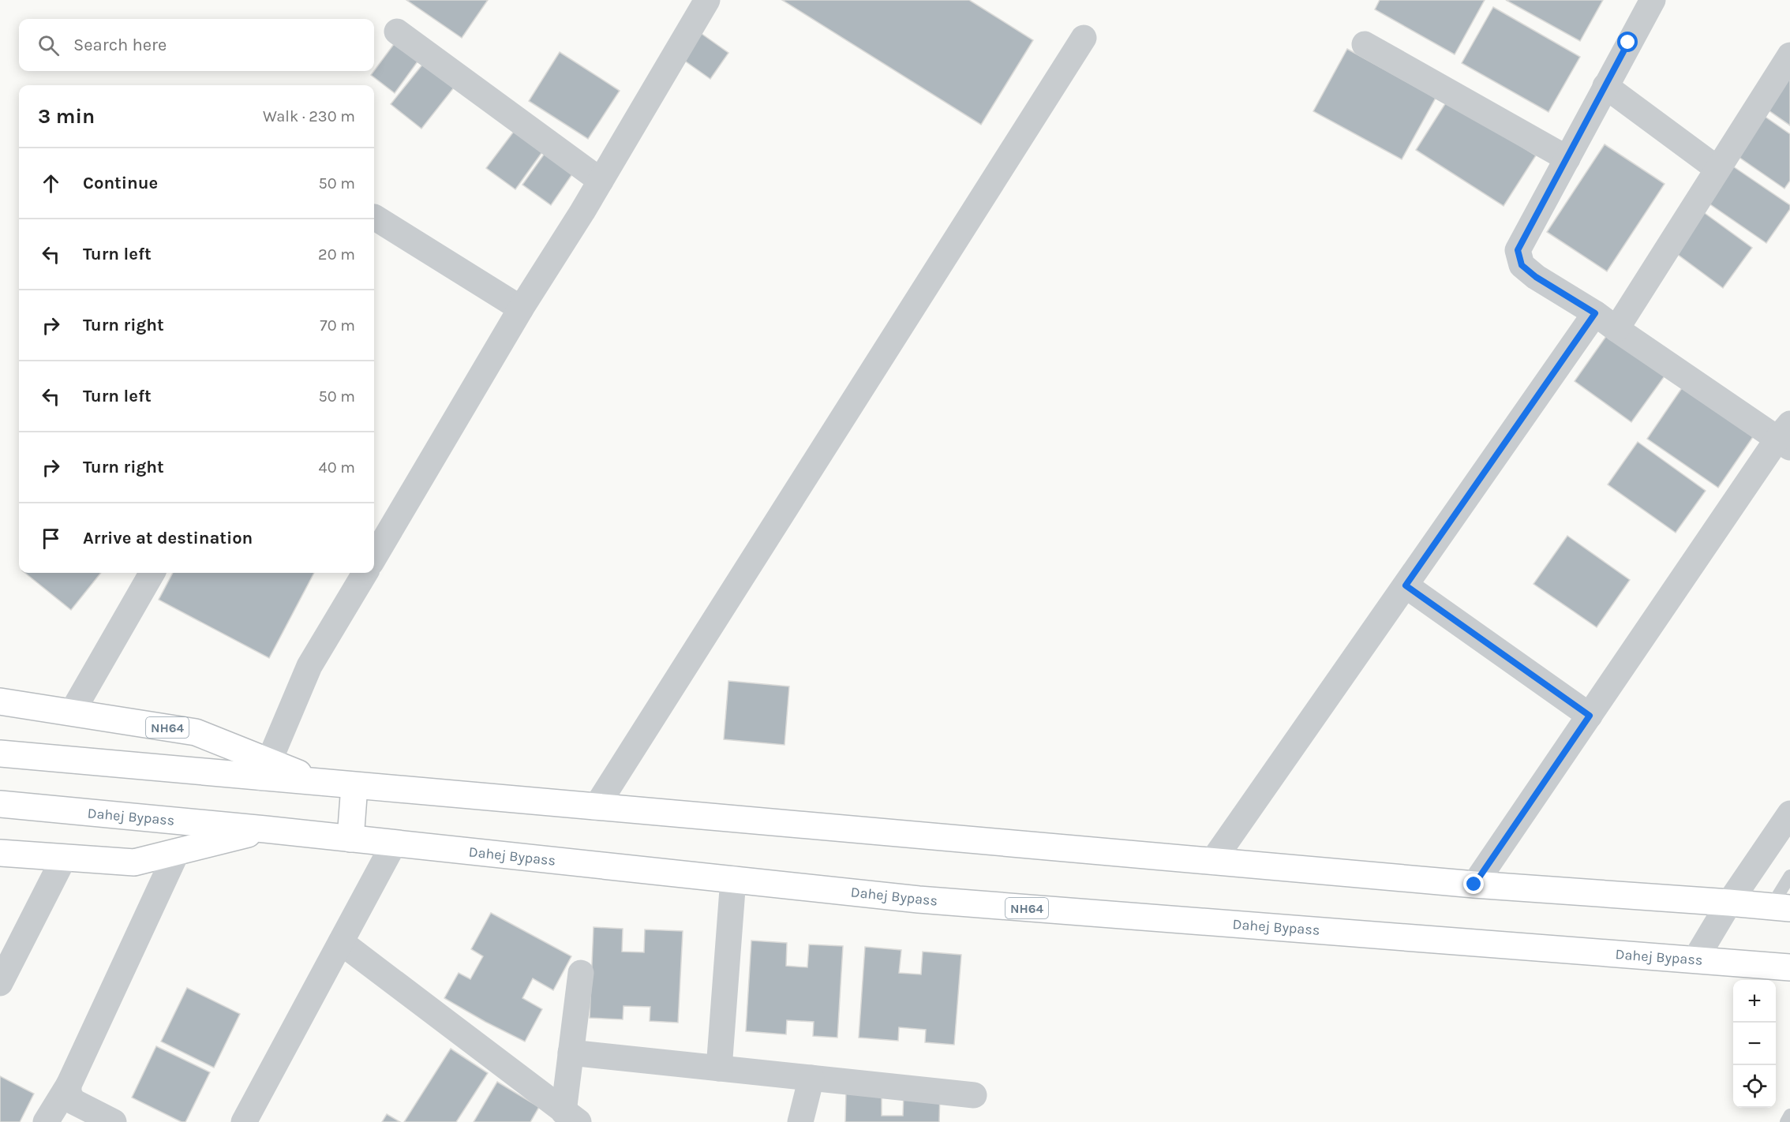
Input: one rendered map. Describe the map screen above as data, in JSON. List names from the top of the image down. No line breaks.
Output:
{"streets":{"highway":["NH64","Dahej Bypass"]},"crossings":[["NH64","Dahej Bypass"]],"page":{"search":"Search here","heading":["3 min","Walk · 230 m"],"list":[["Continue","50 m"],["Turn left","20 m"],["Turn right","70 m"],["Turn left","50 m"],["Turn right","40 m"],"Arrive at destination"],"map_buttons":["+","−"]}}
